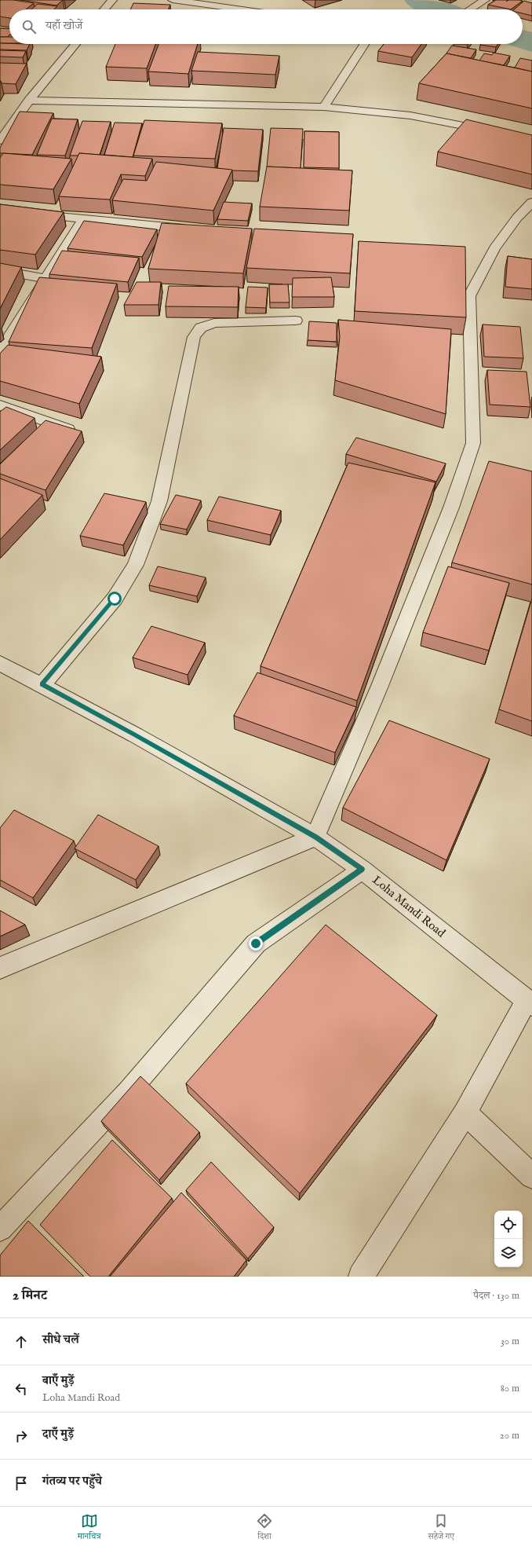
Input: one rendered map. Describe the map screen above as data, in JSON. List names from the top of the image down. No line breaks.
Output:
{"streets":{"street":["Loha Mandi Road"]},"page":{"search":"यहाँ खोजें","heading":["2 मिनट","पैदल · 130 m"],"list":[["सीधे चलें","30 m"],["बाएँ मुड़ें","Loha Mandi Road","80 m"],["दाएँ मुड़ें","20 m"],"गंतव्य पर पहुँचे"],"nav":["मानचित्र","दिशा","सहेजे गए"]}}
